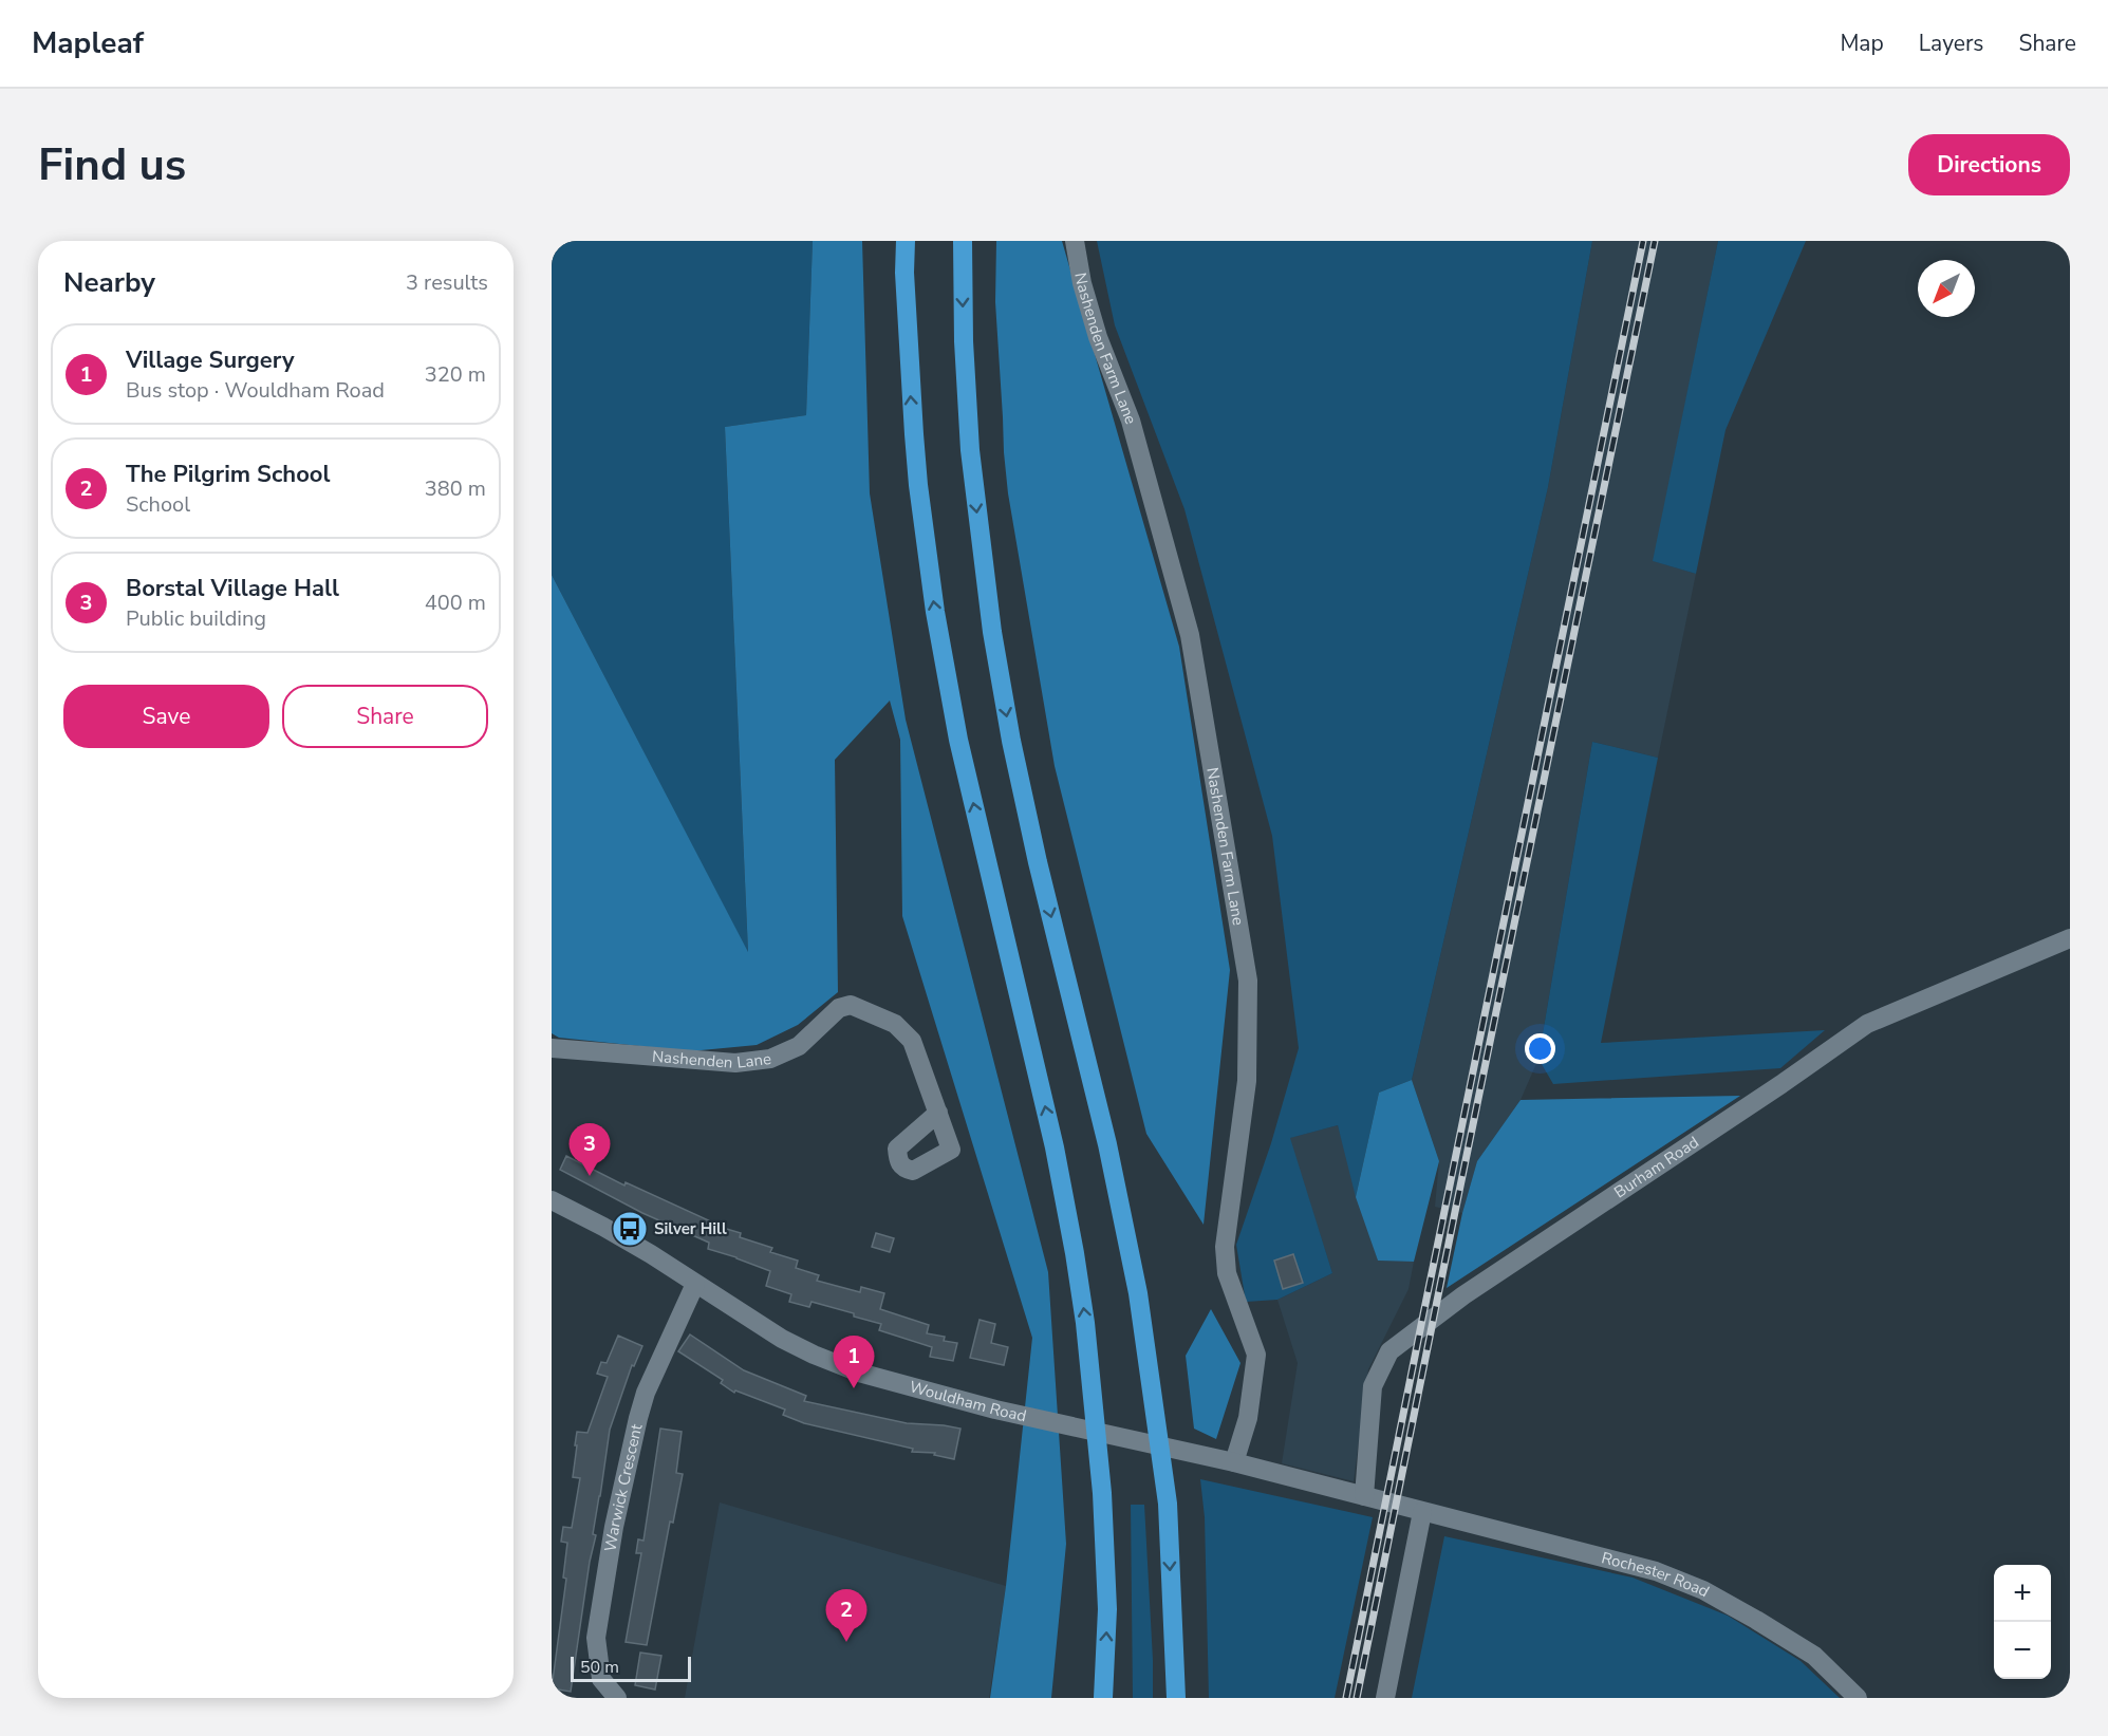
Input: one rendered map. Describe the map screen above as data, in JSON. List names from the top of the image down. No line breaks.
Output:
{"streets":{"street":["Nashenden Farm Lane","Nashenden Lane","Burham Road","Wouldham Road","Warwick Crescent","Rochester Road"]},"crossings":[["Nashenden Farm Lane","Wouldham Road"],["Burham Road","Wouldham Road"],["Wouldham Road","Warwick Crescent"],["Wouldham Road","Rochester Road"]],"places":{"bus stop":["Silver Hill"]},"scale_bar":"50 m","north":"bottom left","page":{"header":"Mapleaf","nav":["Map","Layers","Share"],"buttons":["Directions",["Save","Share"]],"title":"Find us","heading":["Nearby","3 results"],"list":[{"mark":"1","name":"Village Surgery","note":"Bus stop · Wouldham Road","value":"320 m"},{"mark":"2","name":"The Pilgrim School","note":"School","value":"380 m"},{"mark":"3","name":"Borstal Village Hall","note":"Public building","value":"400 m"}],"pins":["3","1","2"],"map_buttons":["+","−"],"scale":"50 m"}}
